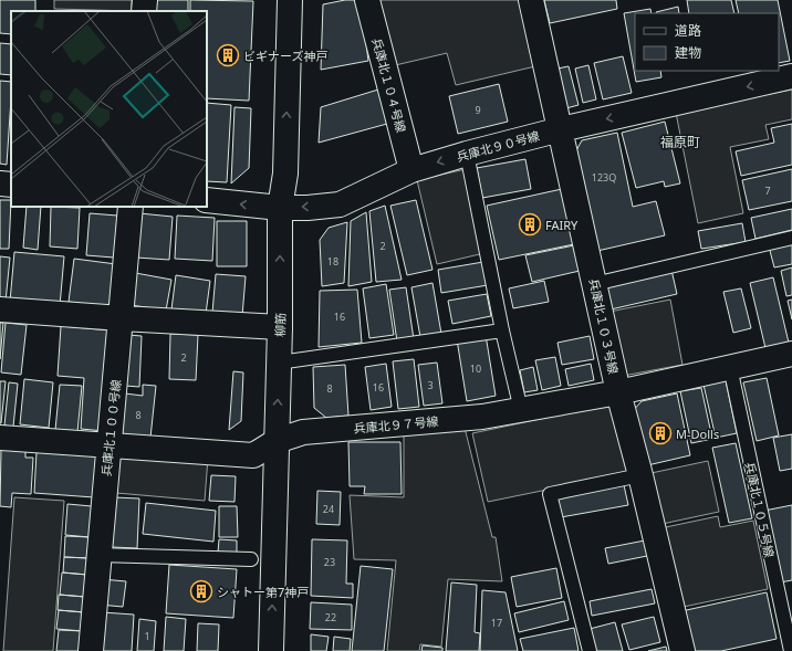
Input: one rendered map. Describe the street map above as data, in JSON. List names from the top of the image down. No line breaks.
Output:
{"streets":{"street":["兵庫北１０４号線","兵庫北９０号線","柳筋","兵庫北１０３号線","兵庫北９７号線","兵庫北１００号線"],"lane":["兵庫北１０５号線"]},"crossings":[["兵庫北１０４号線","兵庫北９０号線"],["兵庫北９０号線","柳筋"],["兵庫北９０号線","兵庫北１０３号線"],["柳筋","兵庫北９７号線"],["兵庫北１０３号線","兵庫北９７号線"],["兵庫北９７号線","兵庫北１００号線"],["兵庫北９７号線","兵庫北１０５号線"]],"one_way":["兵庫北９０号線","柳筋"],"districts":["福原町"],"places":{"building":["ビギナーズ神戸","FAIRY","M-Dolls","シャトー第7神戸"]},"house_numbers":["9","123Q","7","2","18","16","2","10","3","16","8","8","24","23","22","17","1"],"legend":["道路","建物"]}
